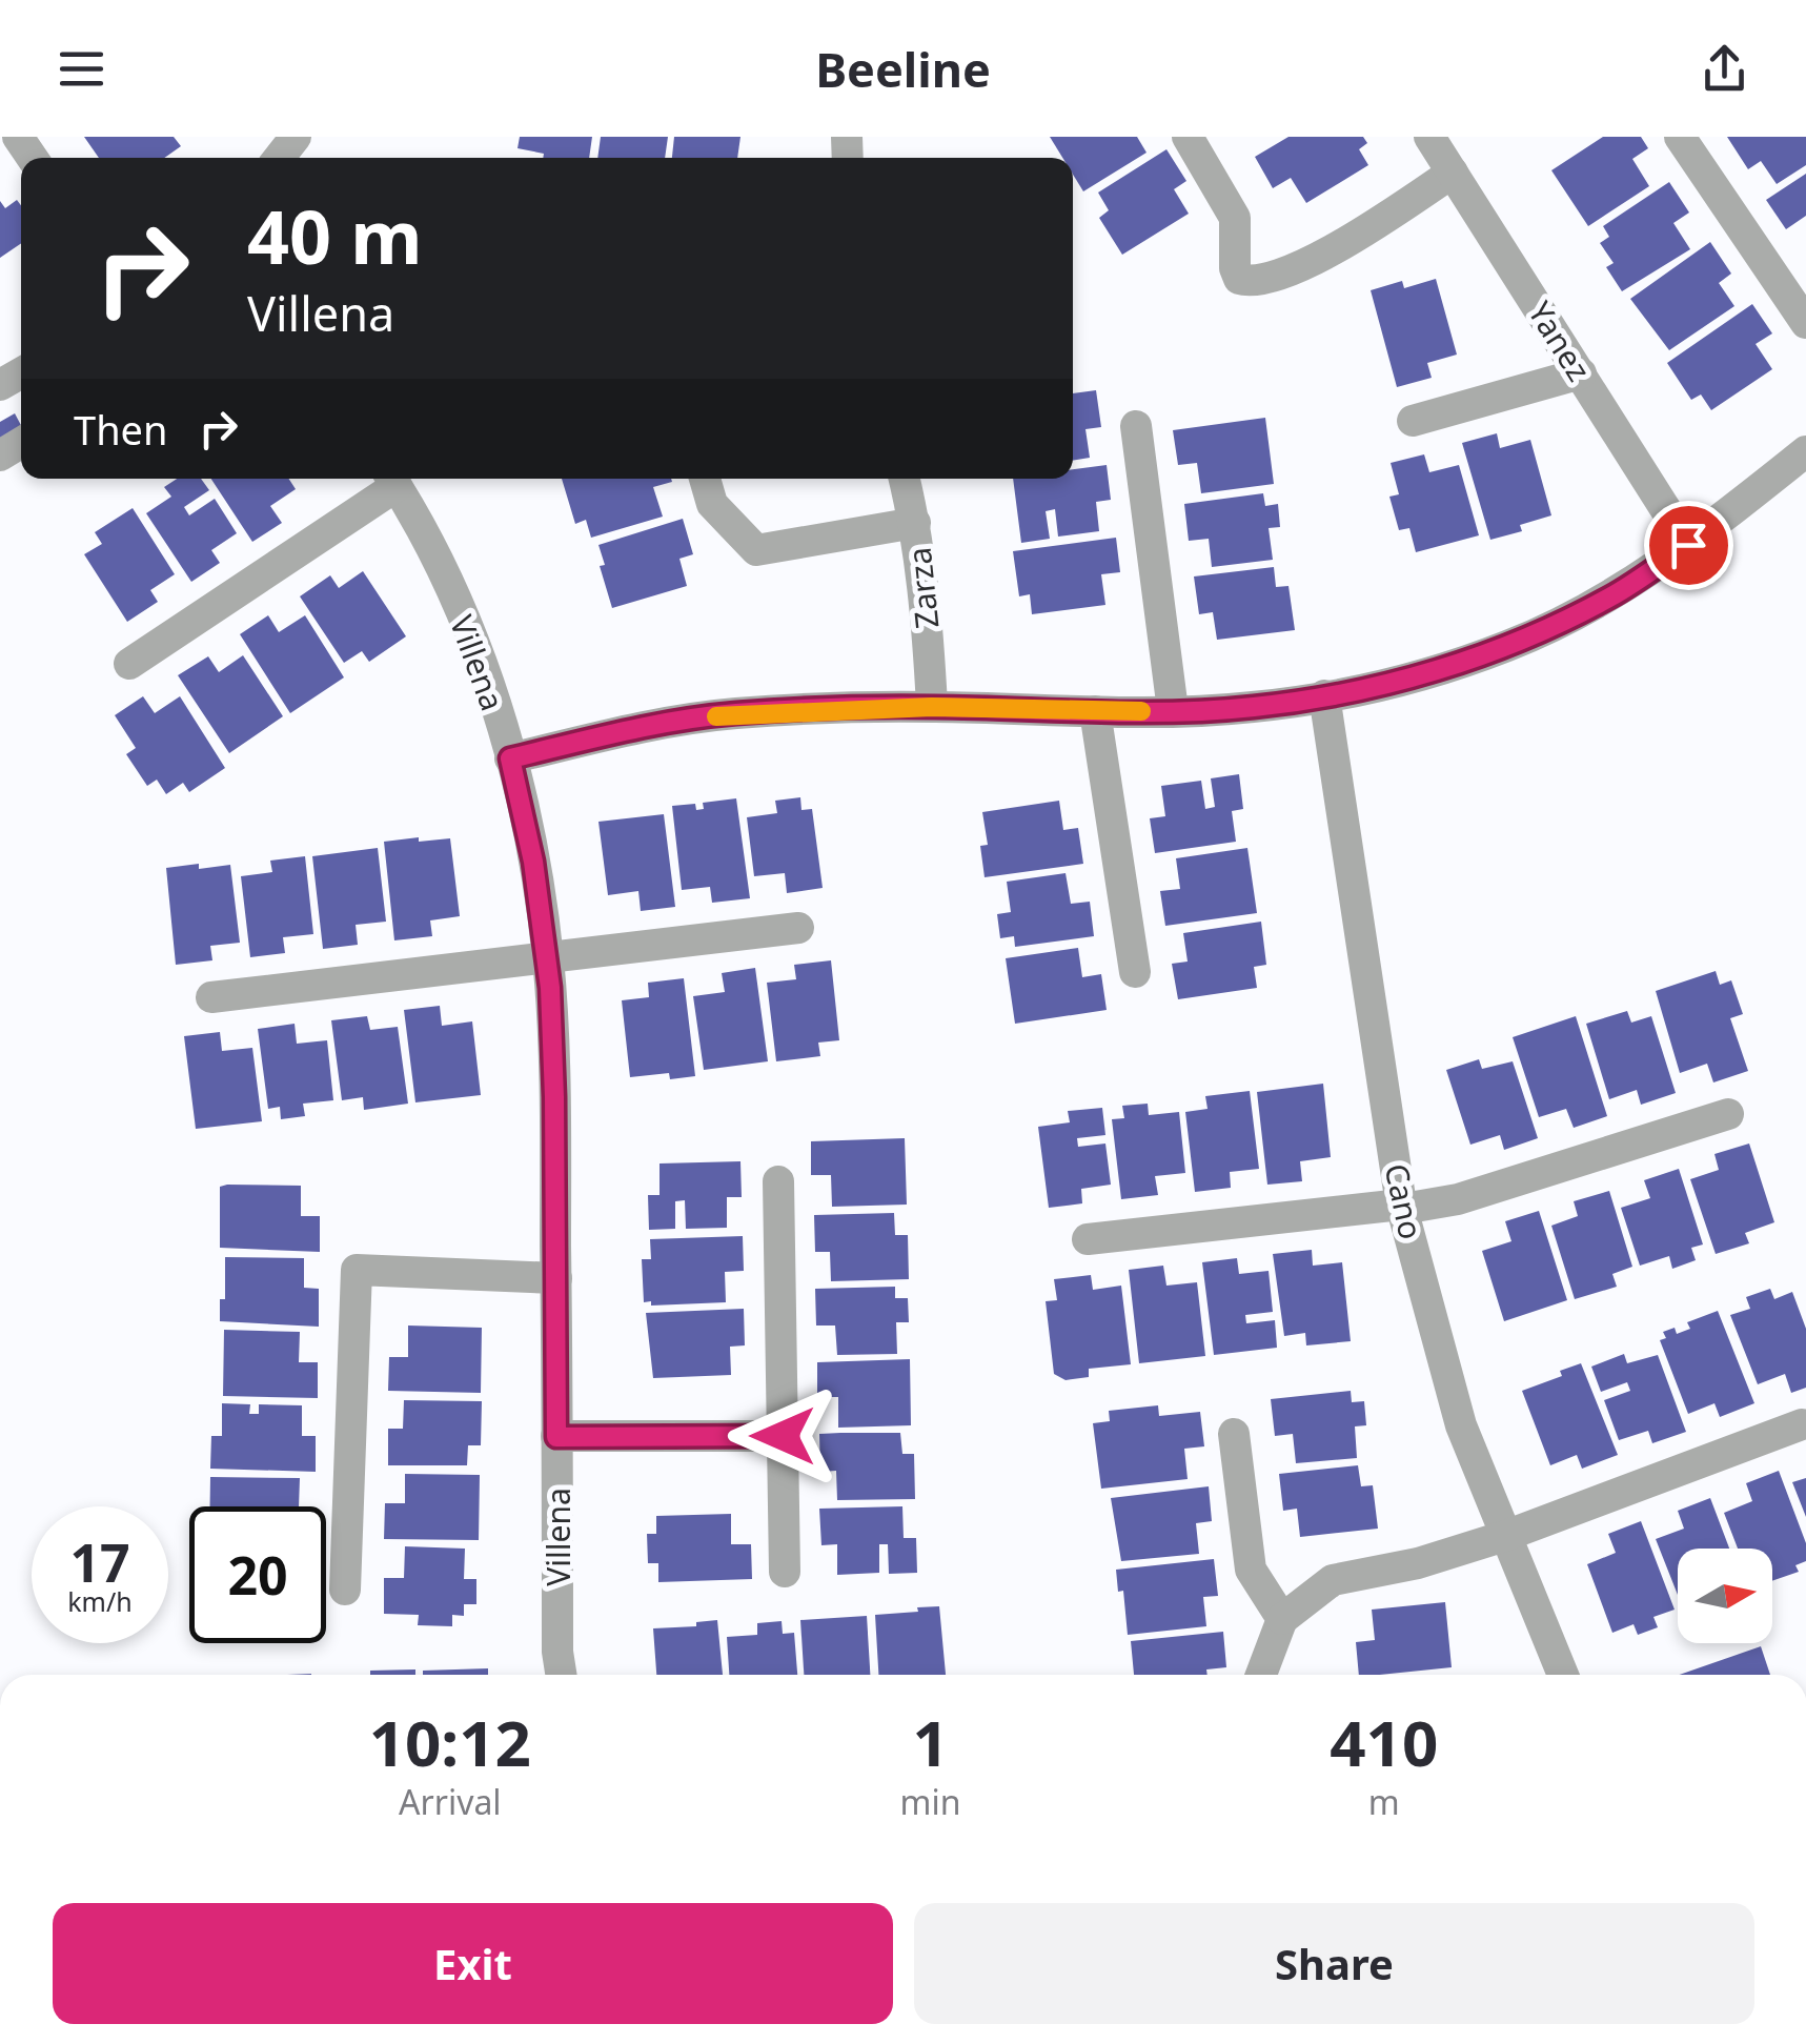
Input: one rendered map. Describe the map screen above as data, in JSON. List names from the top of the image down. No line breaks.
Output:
{"streets":{"street":["Yanez","Zarza","Villena","Cano"]},"north":"right","page":{"header":"Beeline","turn":["40 m","Villena"],"then":"Then","speed":"17 km/h","limit":"20","eta":["10:12","Arrival","1","min","410","m"],"buttons":["Exit","Share"]}}
